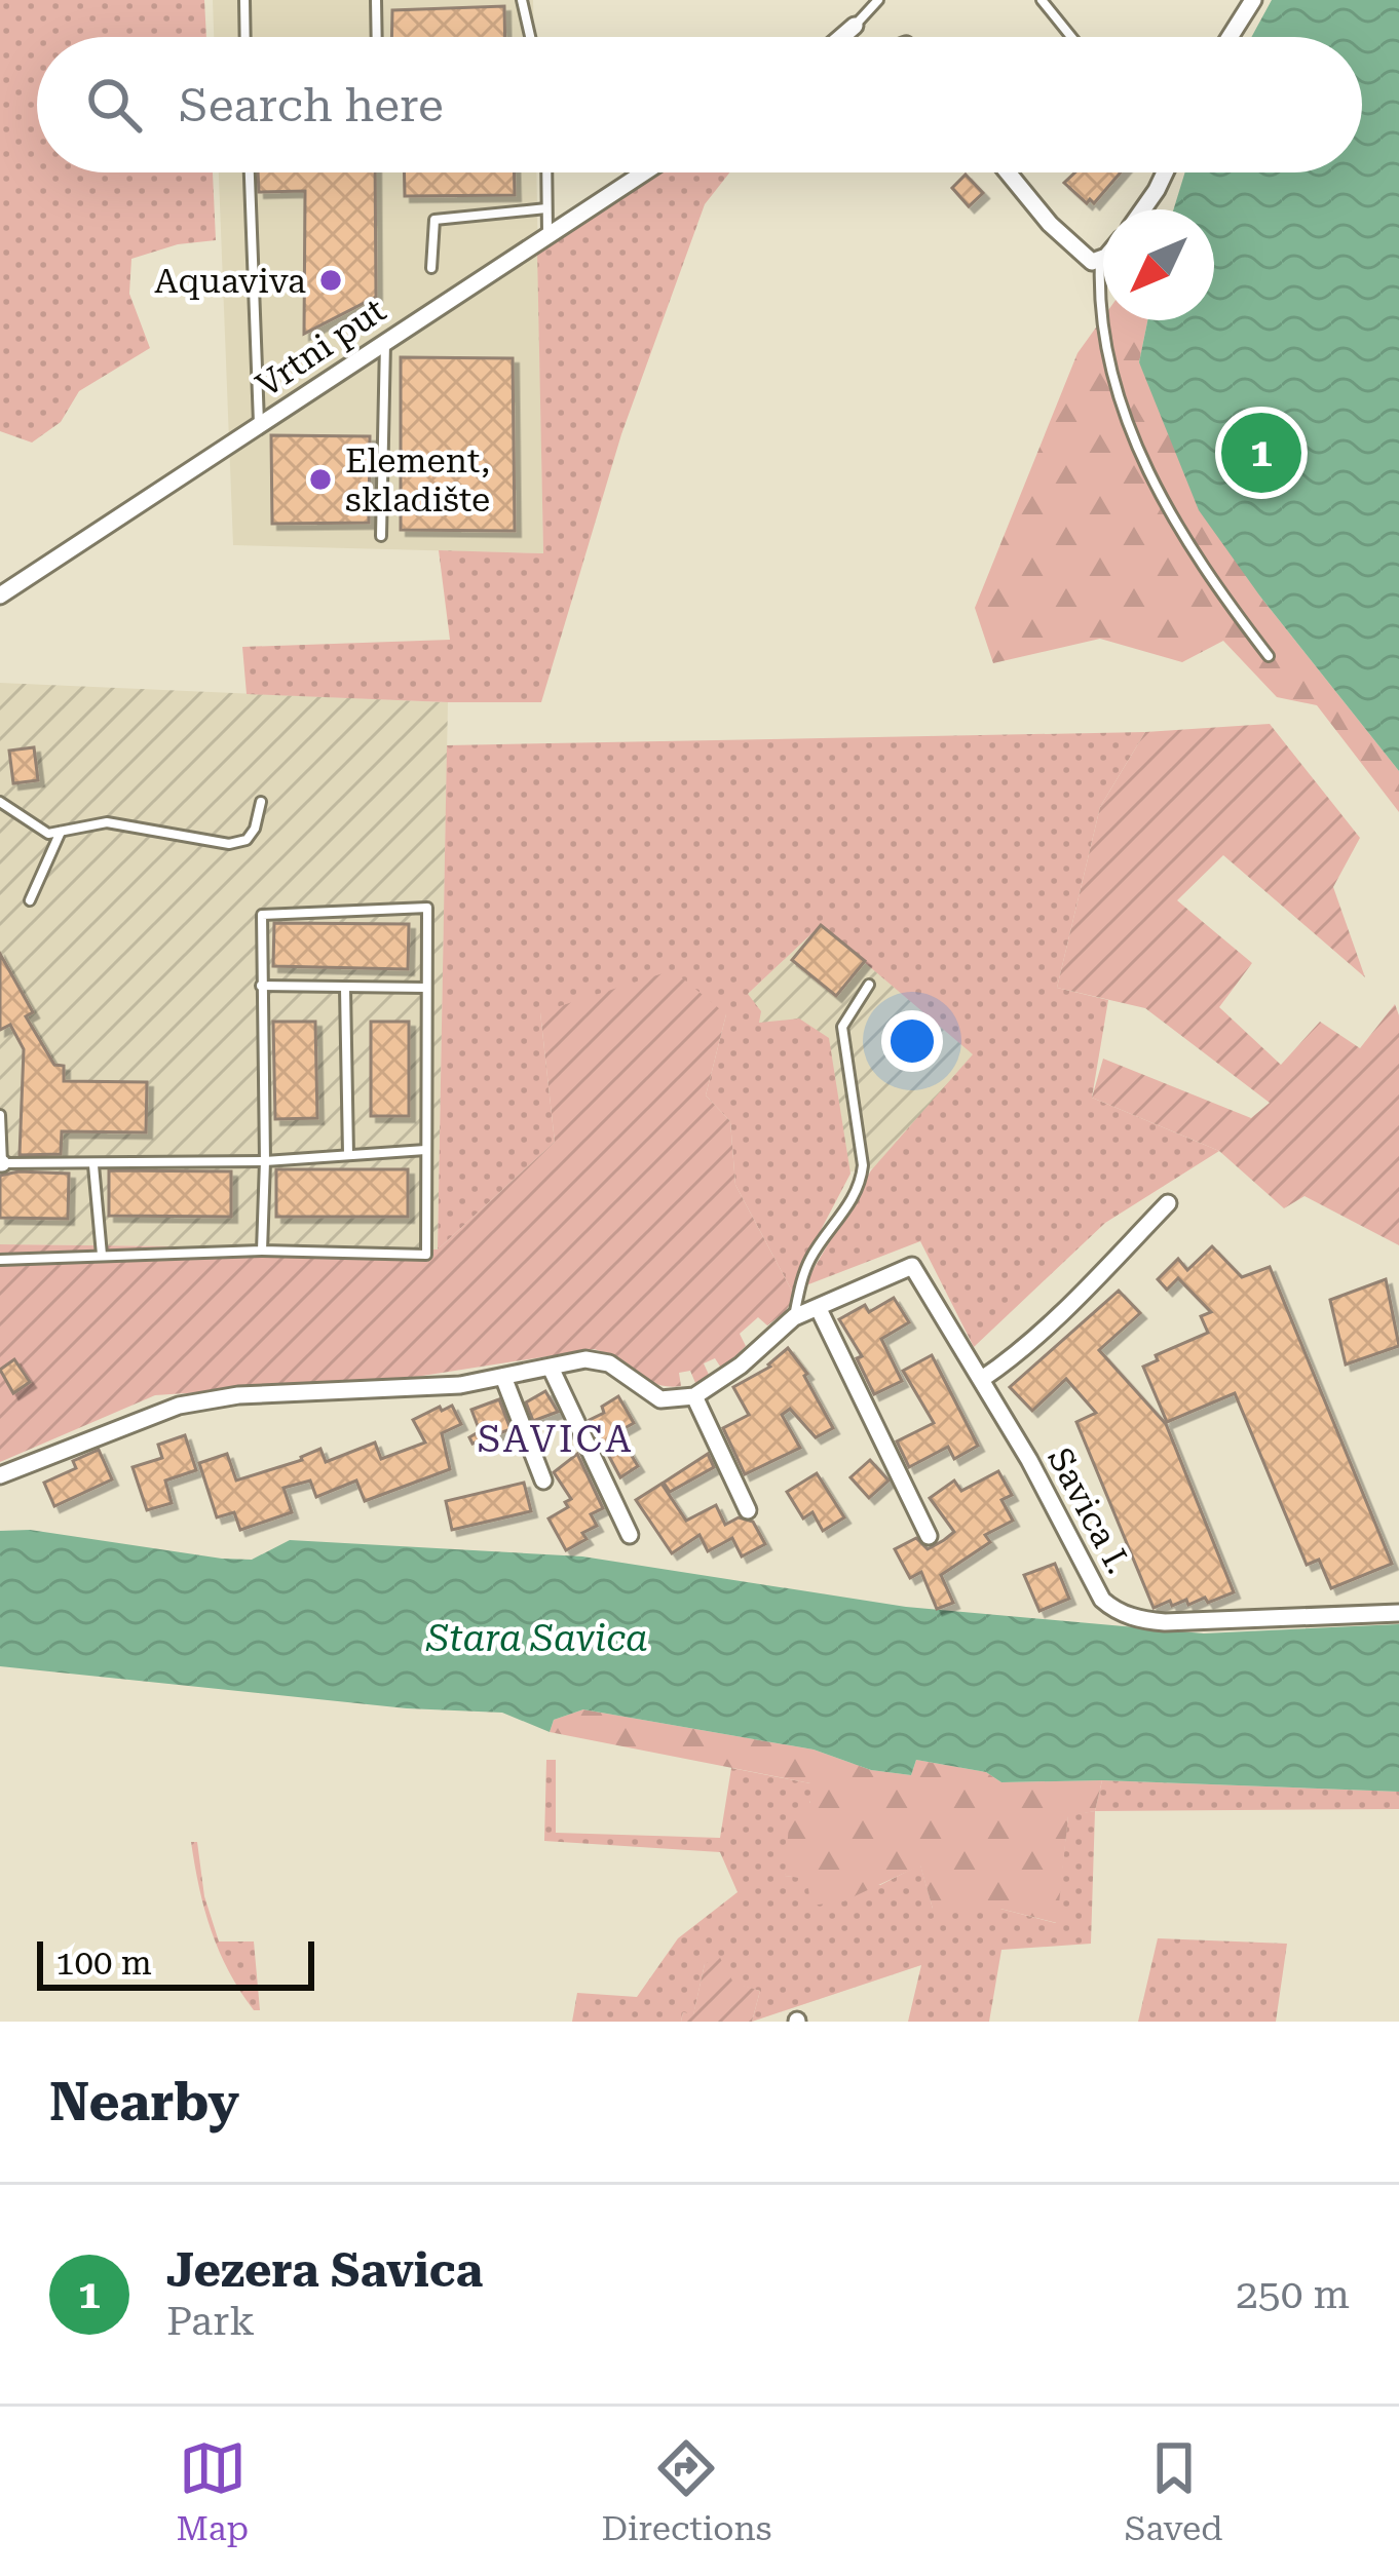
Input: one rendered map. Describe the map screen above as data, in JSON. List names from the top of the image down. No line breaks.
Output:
{"streets":{"street":["Vrtni put","Savica I."]},"districts":["SAVICA"],"water":["Stara Savica"],"places":["Aquaviva","Element, skladište"],"scale_bar":"100 m","north":"bottom left","page":{"search":"Search here","pins":"1","scale":"100 m","heading":"Nearby","list":[{"mark":"1","name":"Jezera Savica","note":"Park","value":"250 m"}],"nav":["Map","Directions","Saved"]}}
